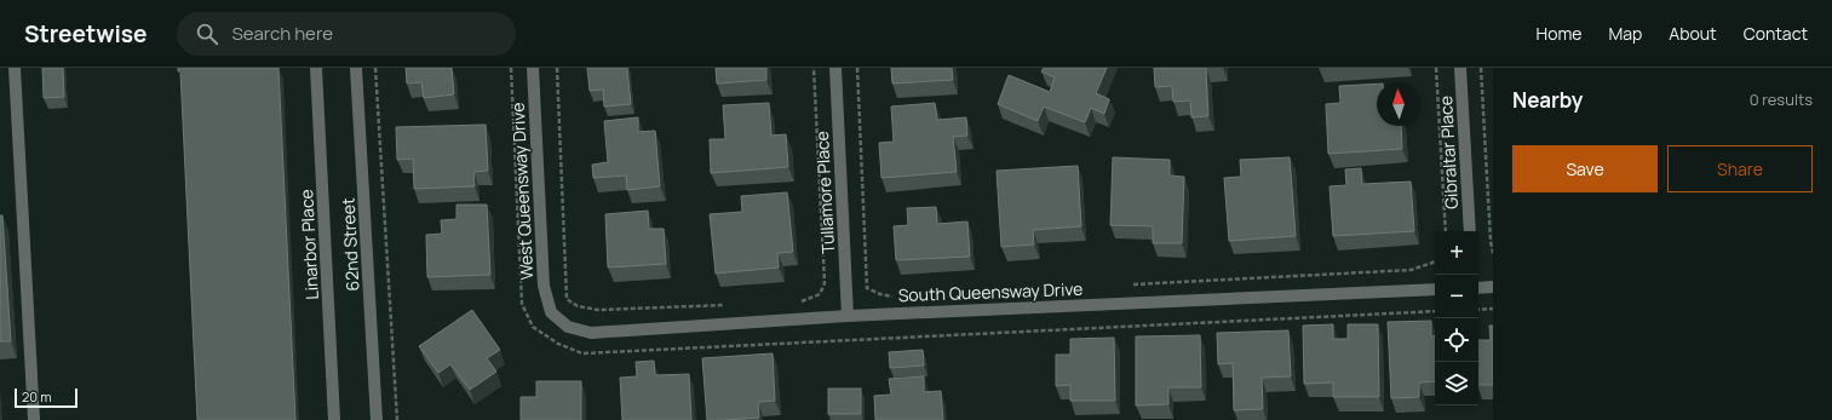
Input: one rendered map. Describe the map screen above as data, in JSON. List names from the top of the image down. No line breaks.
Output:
{"streets":{"street":["Gibraltar Place","West Queensway Drive","Tullamore Place","Linarbor Place","62nd Street","South Queensway Drive"]},"crossings":[["West Queensway Drive","South Queensway Drive"],["Tullamore Place","South Queensway Drive"]],"scale_bar":"20 m","north":"top","page":{"header":"Streetwise","search":"Search here","nav":["Home","Map","About","Contact"],"heading":["Nearby","0 results"],"buttons":["Save","Share"],"map_buttons":["+","−"],"scale":"20 m"}}
